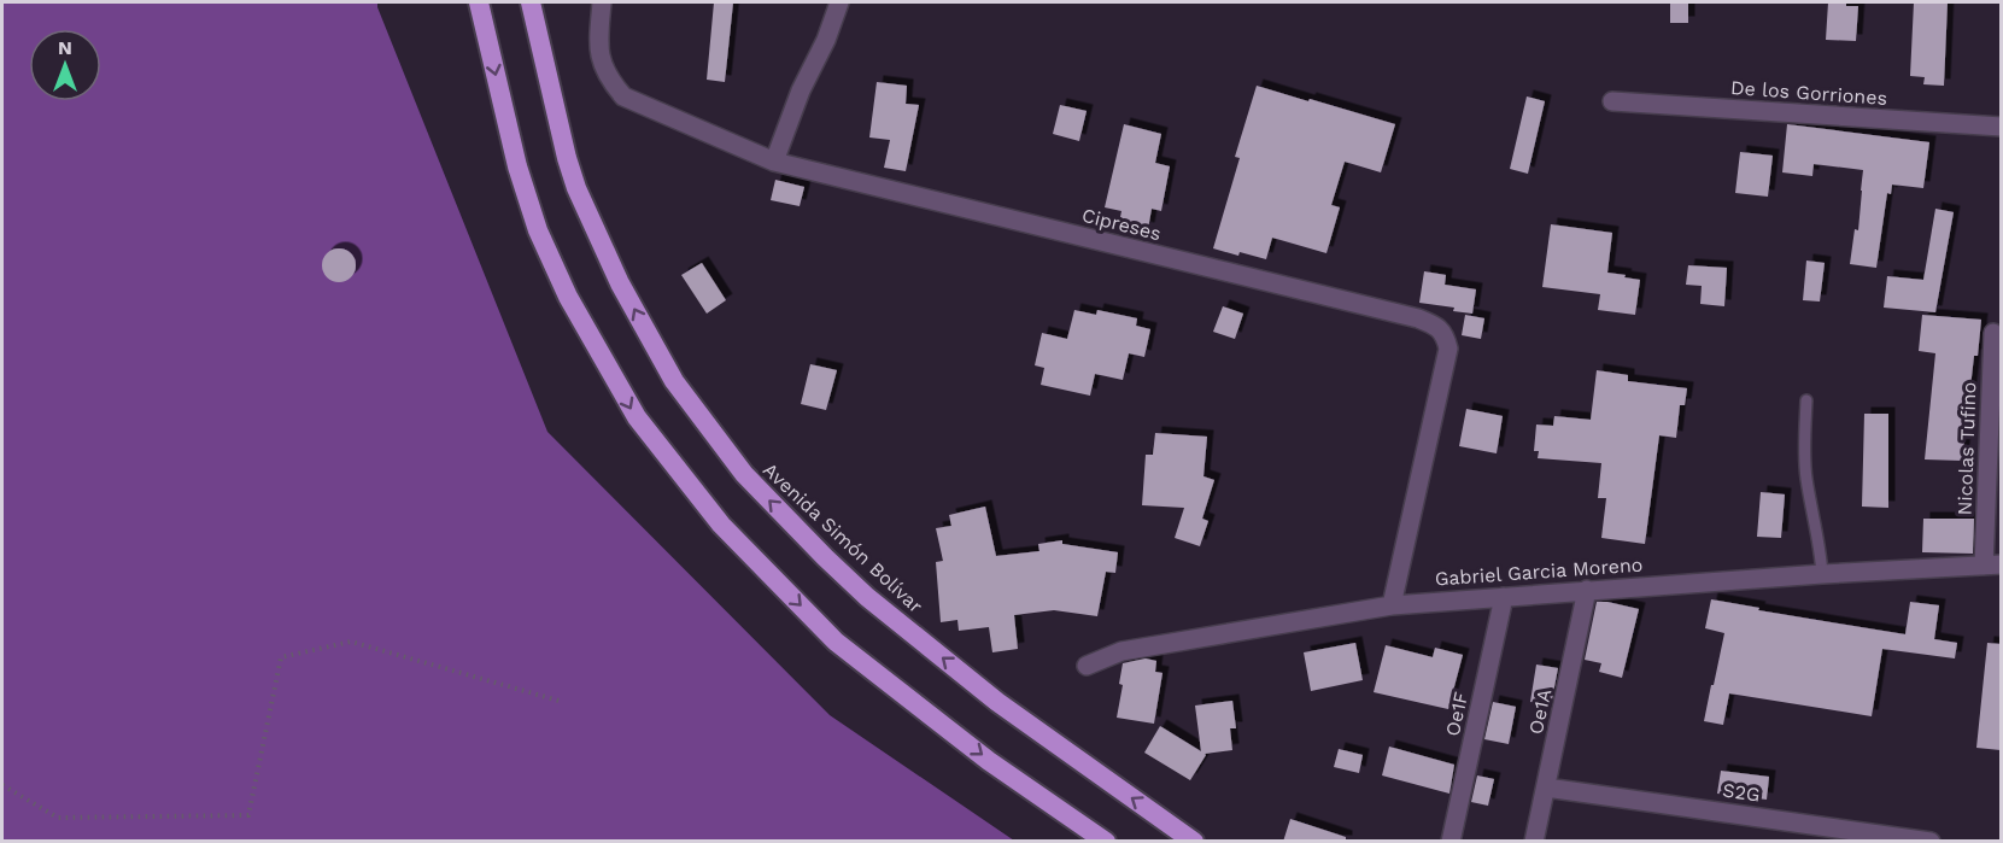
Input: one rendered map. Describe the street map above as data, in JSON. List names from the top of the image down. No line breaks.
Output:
{"streets":{"highway":["Avenida Simón Bolívar"],"street":["De los Gorriones","Cipreses","Nicolas Tufino","Gabriel Garcia Moreno","Oe1A","Oe1F","S2G"]},"crossings":[["Cipreses","Gabriel Garcia Moreno"],["Nicolas Tufino","Gabriel Garcia Moreno"],["Gabriel Garcia Moreno","Oe1A"],["Gabriel Garcia Moreno","Oe1F"],["Oe1A","S2G"]],"north":"top"}
